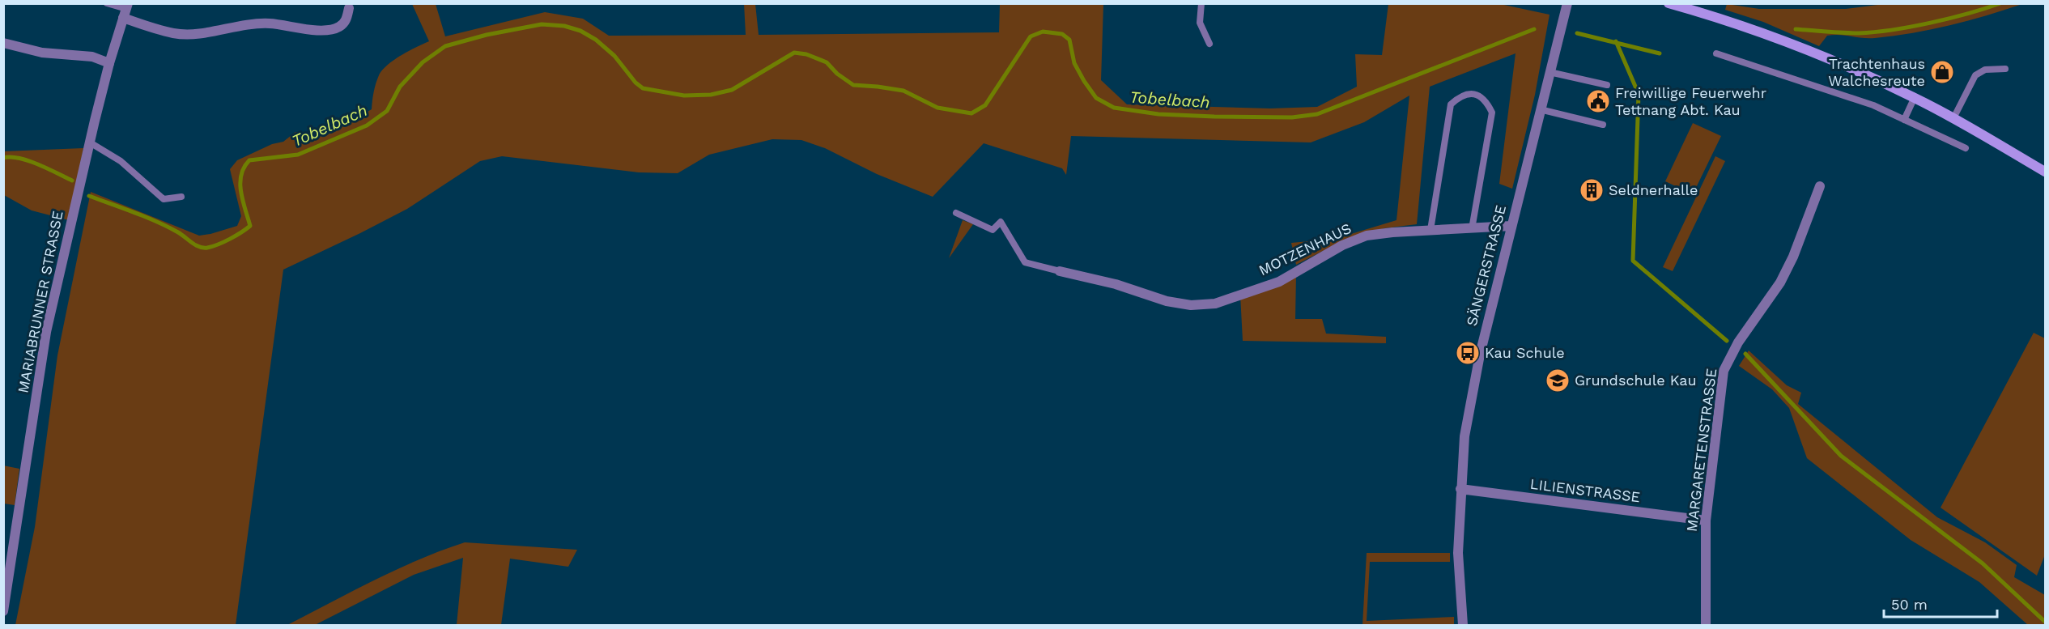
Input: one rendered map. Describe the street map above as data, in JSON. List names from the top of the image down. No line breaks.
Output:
{"streets":{"street":["MOTZENHAUS","SÄNGERSTRASSE","MARIABRUNNER STRASSE","MARGARETENSTRASSE","LILIENSTRASSE"]},"crossings":[["MOTZENHAUS","SÄNGERSTRASSE"],["SÄNGERSTRASSE","LILIENSTRASSE"],["MARGARETENSTRASSE","LILIENSTRASSE"]],"water":["Tobelbach"],"places":{"shop":["Trachtenhaus Walchesreute"],"public building":["Freiwillige Feuerwehr Tettnang Abt. Kau"],"building":["Seldnerhalle"],"bus stop":["Kau Schule"],"school or university":["Grundschule Kau"]},"scale_bar":"50 m"}
